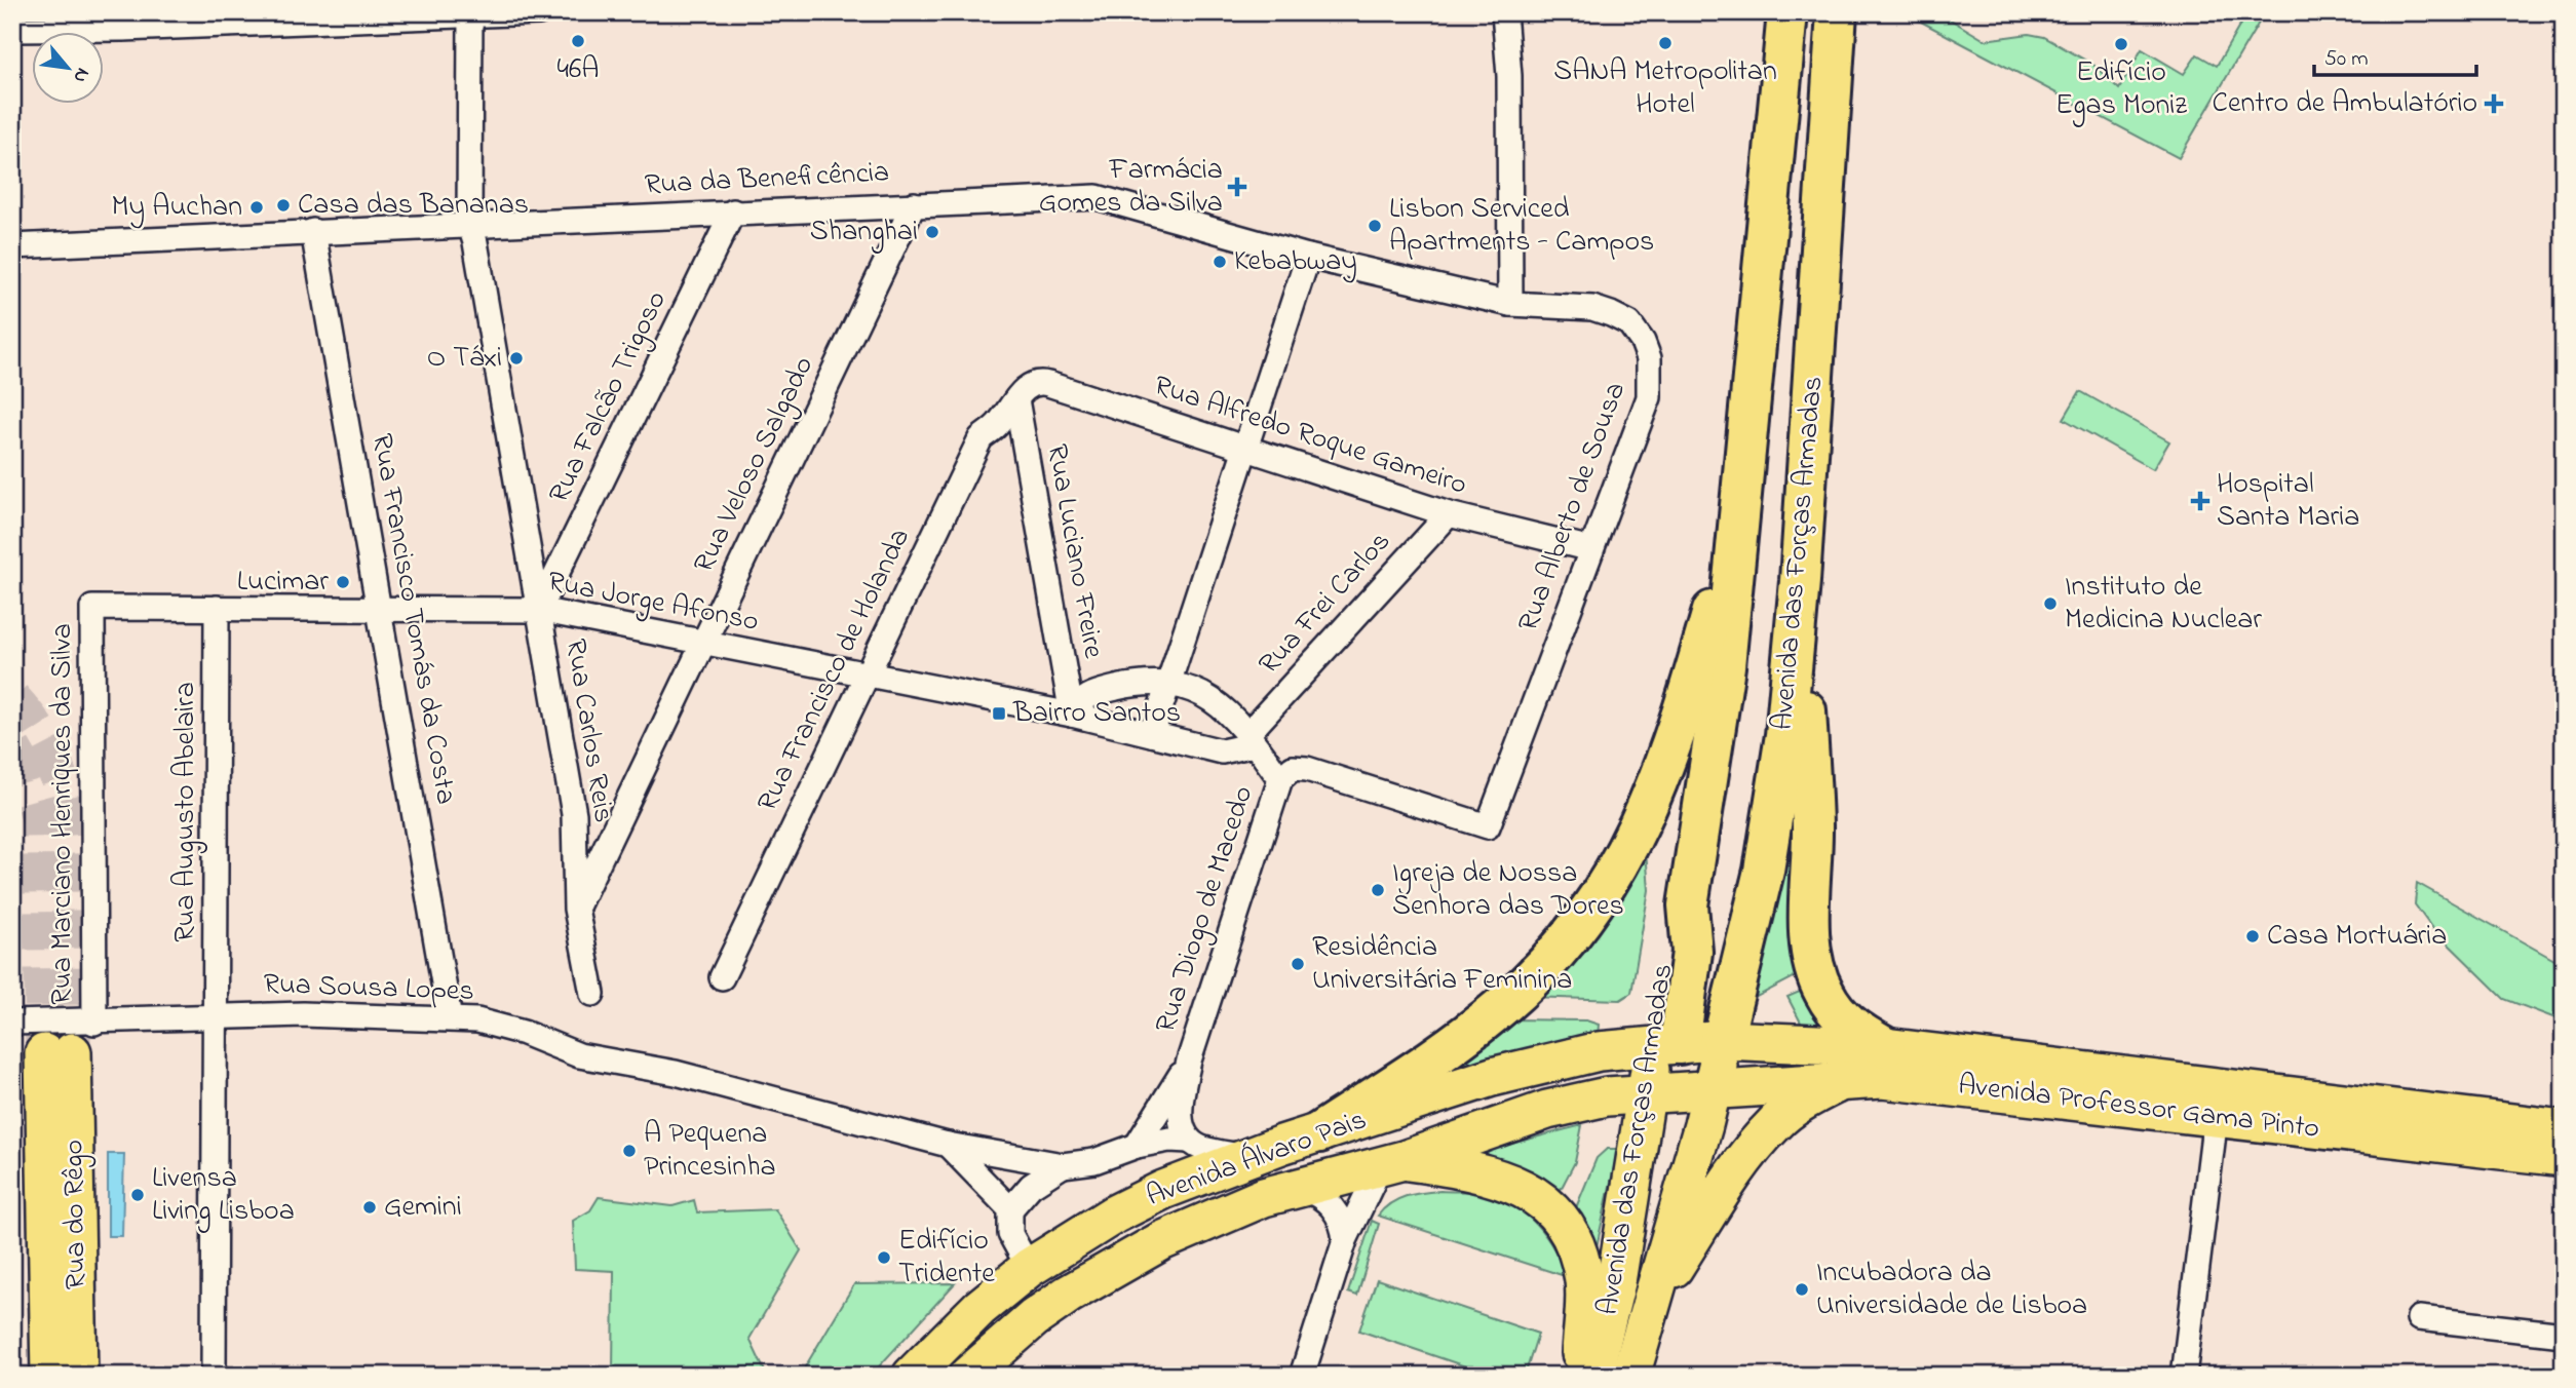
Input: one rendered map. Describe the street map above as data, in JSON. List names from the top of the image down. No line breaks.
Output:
{"streets":{"highway":["Avenida das Forças Armadas"],"main road":["Avenida Professor Gama Pinto","Avenida Álvaro Pais","Rua do Rêgo"],"street":["Rua da Beneficência","Rua Falcão Trigoso","Rua Alfredo Roque Gameiro","Rua Veloso Salgado","Rua Alberto de Sousa","Rua Luciano Freire","Rua Jorge Afonso","Rua Frei Carlos","Rua Francisco Tomás da Costa","Rua Francisco de Holanda","Rua Carlos Reis","Rua Augusto Abelaira","Rua Marciano Henriques da Silva","Rua Diogo de Macedo","Rua Sousa Lopes"]},"crossings":[["Rua da Beneficência","Rua Falcão Trigoso"],["Rua da Beneficência","Rua Veloso Salgado"],["Rua da Beneficência","Rua Alberto de Sousa"],["Rua da Beneficência","Rua Francisco Tomás da Costa"],["Rua da Beneficência","Rua Carlos Reis"],["Rua Falcão Trigoso","Rua Jorge Afonso"],["Rua Falcão Trigoso","Rua Carlos Reis"],["Rua Alfredo Roque Gameiro","Rua Alberto de Sousa"],["Rua Alfredo Roque Gameiro","Rua Luciano Freire"],["Rua Alfredo Roque Gameiro","Rua Frei Carlos"],["Rua Alfredo Roque Gameiro","Rua Francisco de Holanda"],["Rua Veloso Salgado","Rua Jorge Afonso"],["Rua Veloso Salgado","Rua Carlos Reis"],["Rua Alberto de Sousa","Rua Diogo de Macedo"],["Rua Luciano Freire","Rua Jorge Afonso"],["Rua Luciano Freire","Rua Francisco de Holanda"],["Avenida das Forças Armadas","Avenida Professor Gama Pinto"],["Avenida das Forças Armadas","Avenida Álvaro Pais"],["Rua Jorge Afonso","Rua Frei Carlos"],["Rua Jorge Afonso","Rua Francisco Tomás da Costa"],["Rua Jorge Afonso","Rua Francisco de Holanda"],["Rua Jorge Afonso","Rua Carlos Reis"],["Rua Jorge Afonso","Rua Augusto Abelaira"],["Rua Jorge Afonso","Rua Marciano Henriques da Silva"],["Rua Francisco Tomás da Costa","Rua Sousa Lopes"],["Rua Augusto Abelaira","Rua Marciano Henriques da Silva"],["Rua Augusto Abelaira","Rua Sousa Lopes"],["Rua Marciano Henriques da Silva","Rua Sousa Lopes"],["Rua Diogo de Macedo","Rua Sousa Lopes"],["Avenida Professor Gama Pinto","Avenida Álvaro Pais"]],"places":{"other":["46A","SANA Metropolitan Hotel","Edifício Egas Moniz","Casa das Bananas","My Auchan","Lisbon Serviced Apartments - Campos","Shanghai","Kebabway","O Táxi","Lucimar","Instituto de Medicina Nuclear","Igreja de Nossa Senhora das Dores","Casa Mortuária","Residência Universitária Feminina","A Pequena Princesinha","Livensa Living Lisboa","Gemini","Edifício Tridente","Incubadora da Universidade de Lisboa"],"health":["Centro de Ambulatório","Farmácia Gomes da Silva","Hospital Santa Maria"],"transit":["Bairro Santos"]},"scale_bar":"50 m","north":"bottom right"}
